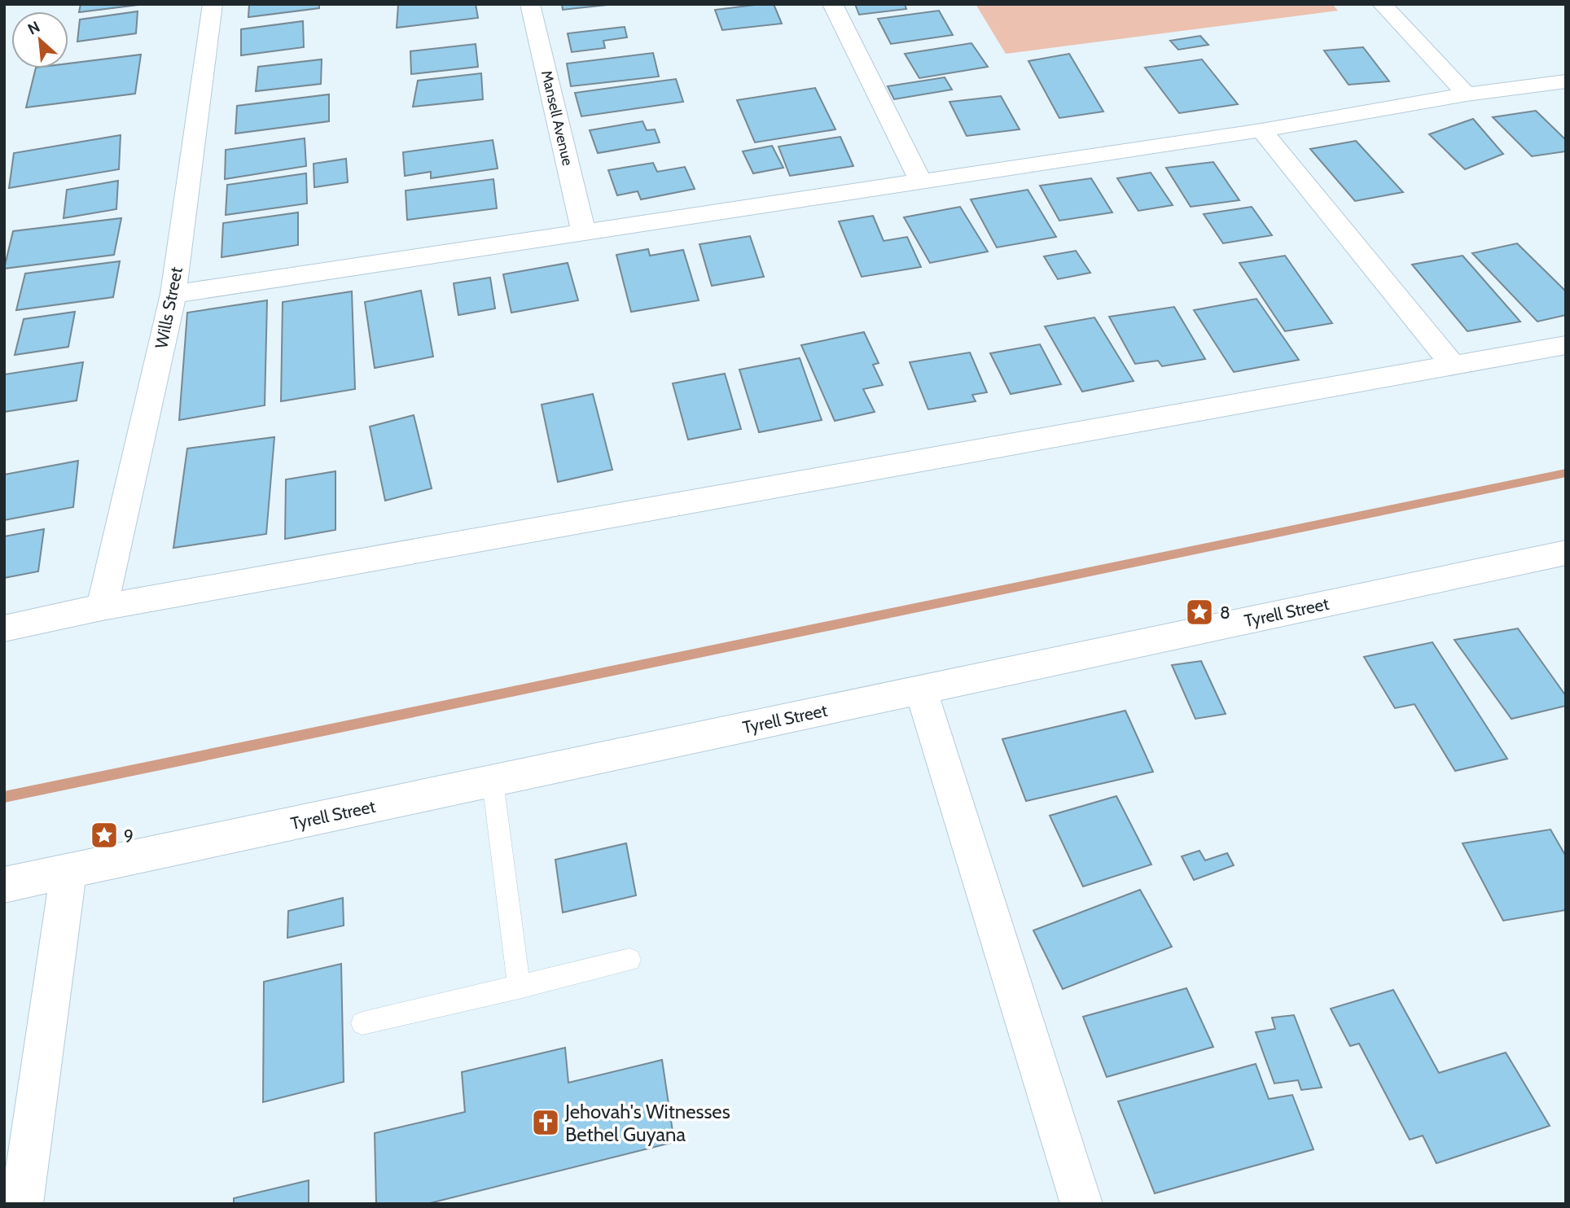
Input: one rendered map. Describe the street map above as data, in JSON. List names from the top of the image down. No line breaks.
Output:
{"streets":{"street":["Mansell Avenue","Wills Street","Tyrell Street"]},"places":{"place":["8","9"],"church":["Jehovah's Witnesses Bethel Guyana"]},"north":"top left"}
